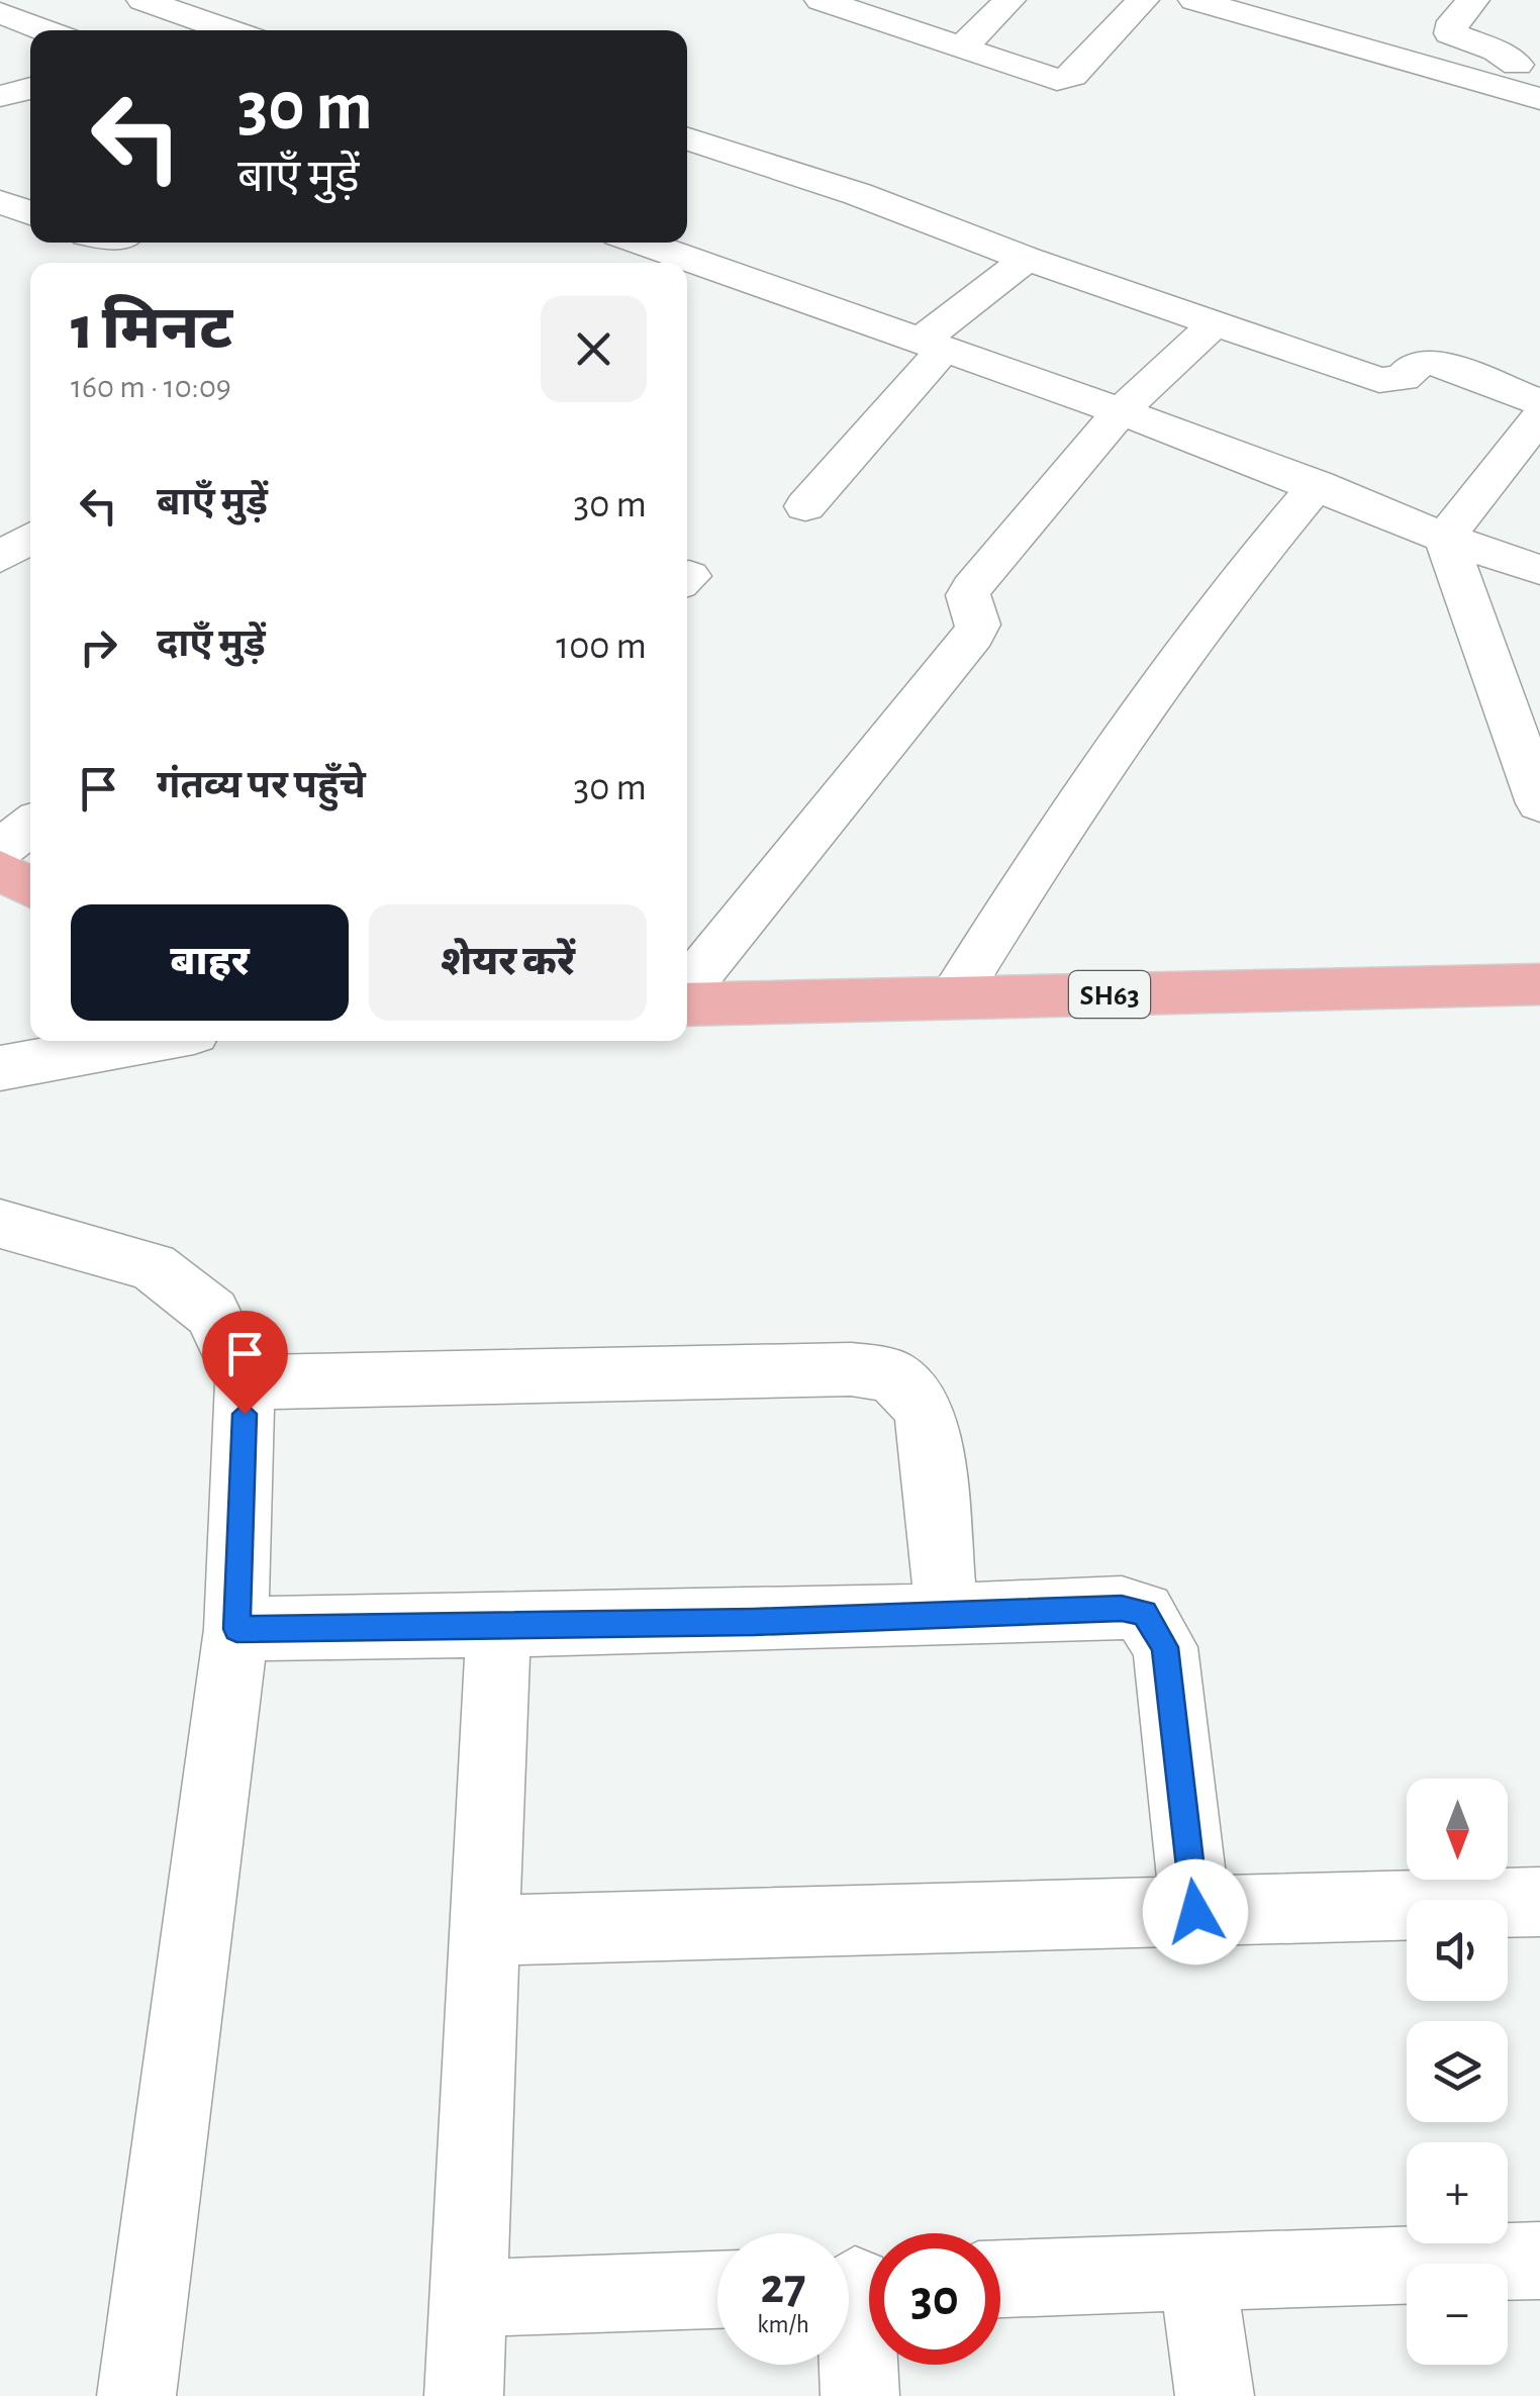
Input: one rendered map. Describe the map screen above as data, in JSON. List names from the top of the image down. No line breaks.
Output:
{"streets":{"main road":["SH63"]},"north":"bottom","page":{"turn":["30 m","बाएँ मुड़ें"],"heading":["1 मिनट","160 m · 10:09"],"list":[{"name":"बाएँ मुड़ें","value":"30 m"},{"name":"दाएँ मुड़ें","value":"100 m"},{"name":"गंतव्य पर पहुँचे","value":"30 m"}],"buttons":["बाहर","शेयर करें"],"map_buttons":["+","−"],"speed":"27 km/h","limit":"30"}}
